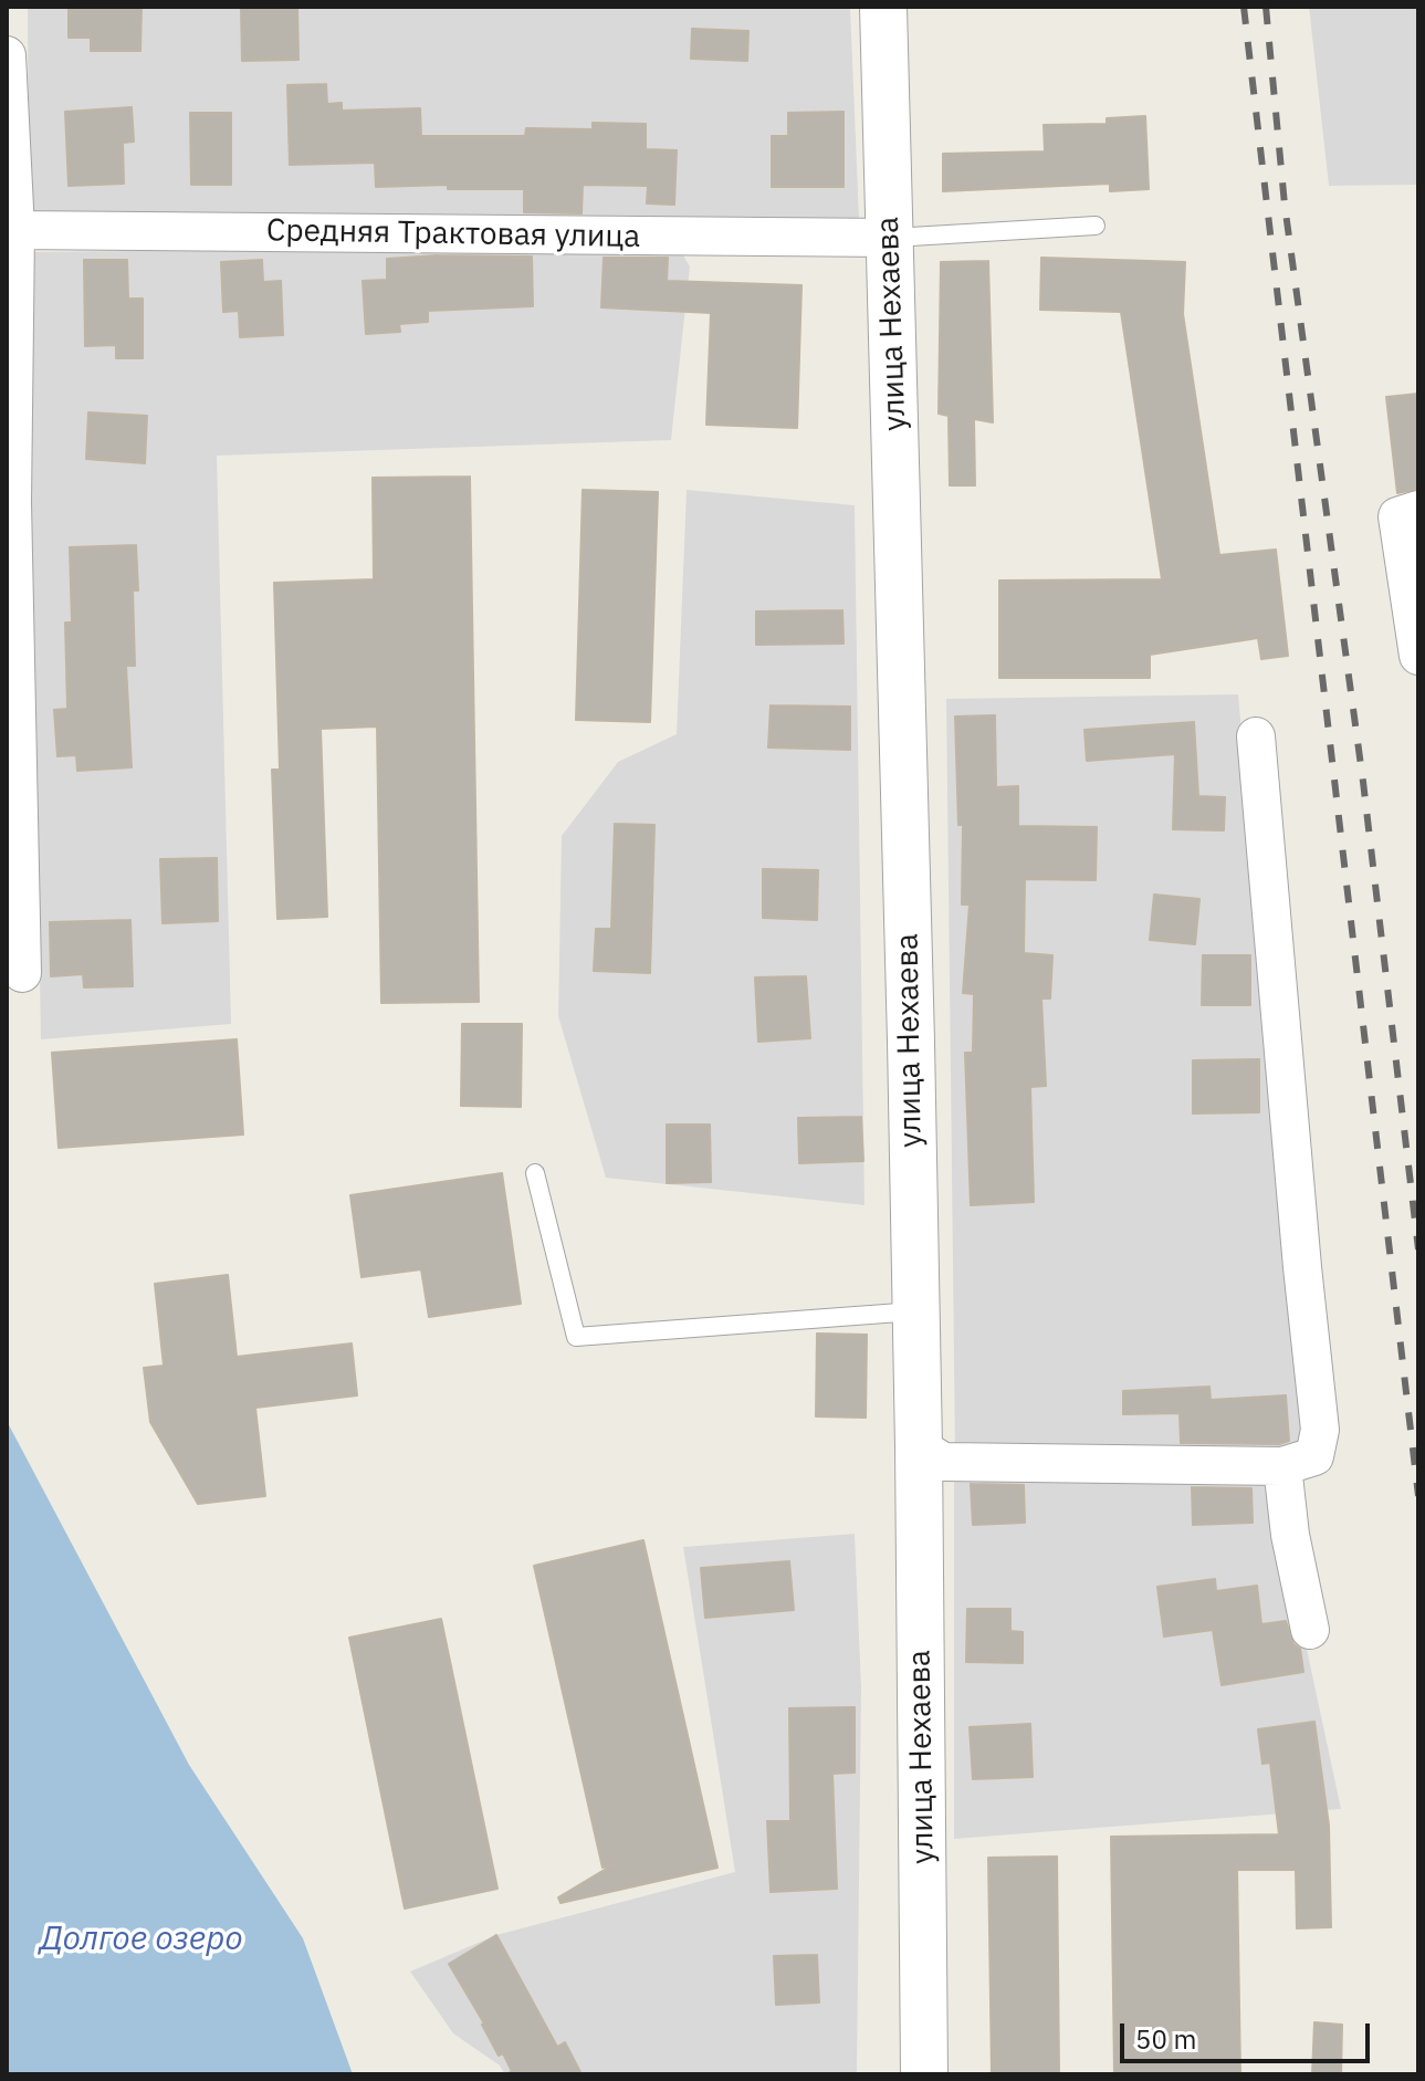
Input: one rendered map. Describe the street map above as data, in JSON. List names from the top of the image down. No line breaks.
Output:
{"streets":{"street":["Средняя Трактовая улица","улица Нехаева"]},"crossings":[["Средняя Трактовая улица","улица Нехаева"]],"water":["Долгое озеро"],"scale_bar":"50 m"}
